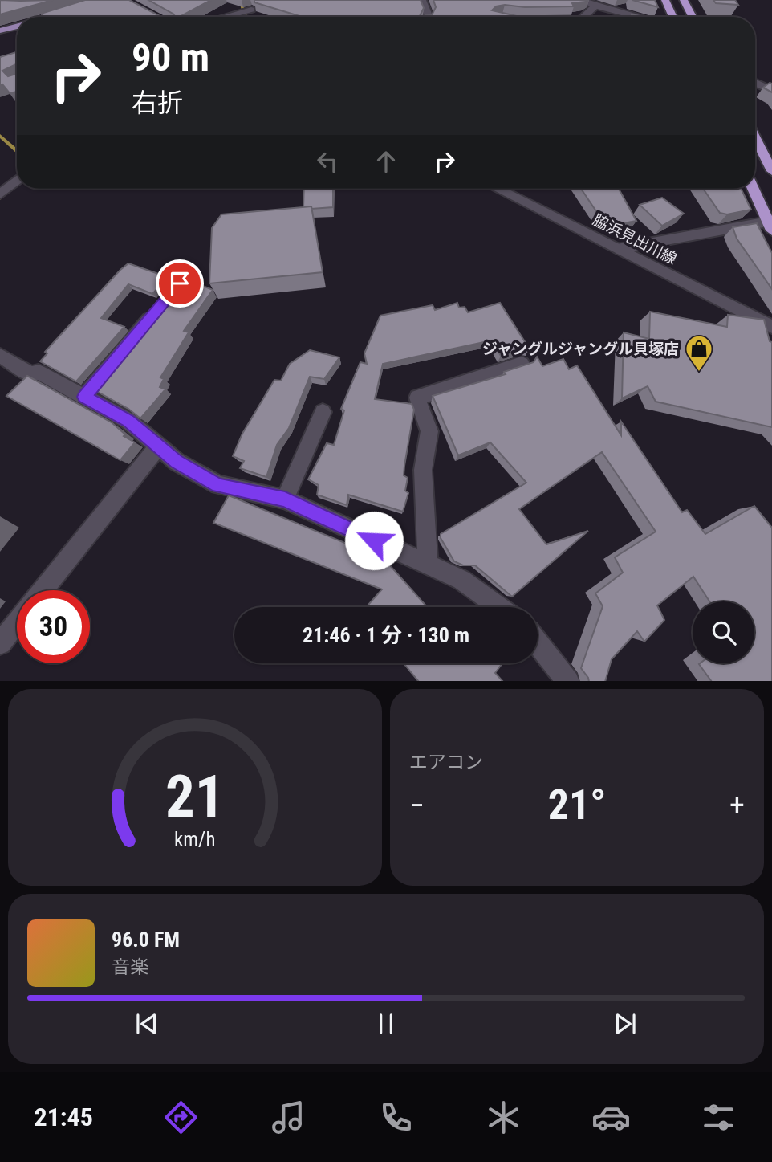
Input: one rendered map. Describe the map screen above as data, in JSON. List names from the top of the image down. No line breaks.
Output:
{"streets":{"street":["脇浜見出川線"]},"places":{"shop":["ジャングルジャングル貝塚店"]},"page":{"turn":["90 m","右折"],"limit":"30","trip":"21:46 · 1 分 · 130 m","tile":"エアコン","heat":["−","21°","+"],"song":["96.0 FM","音楽"],"tabs":"21:45","gauge":["21","km/h"]}}
